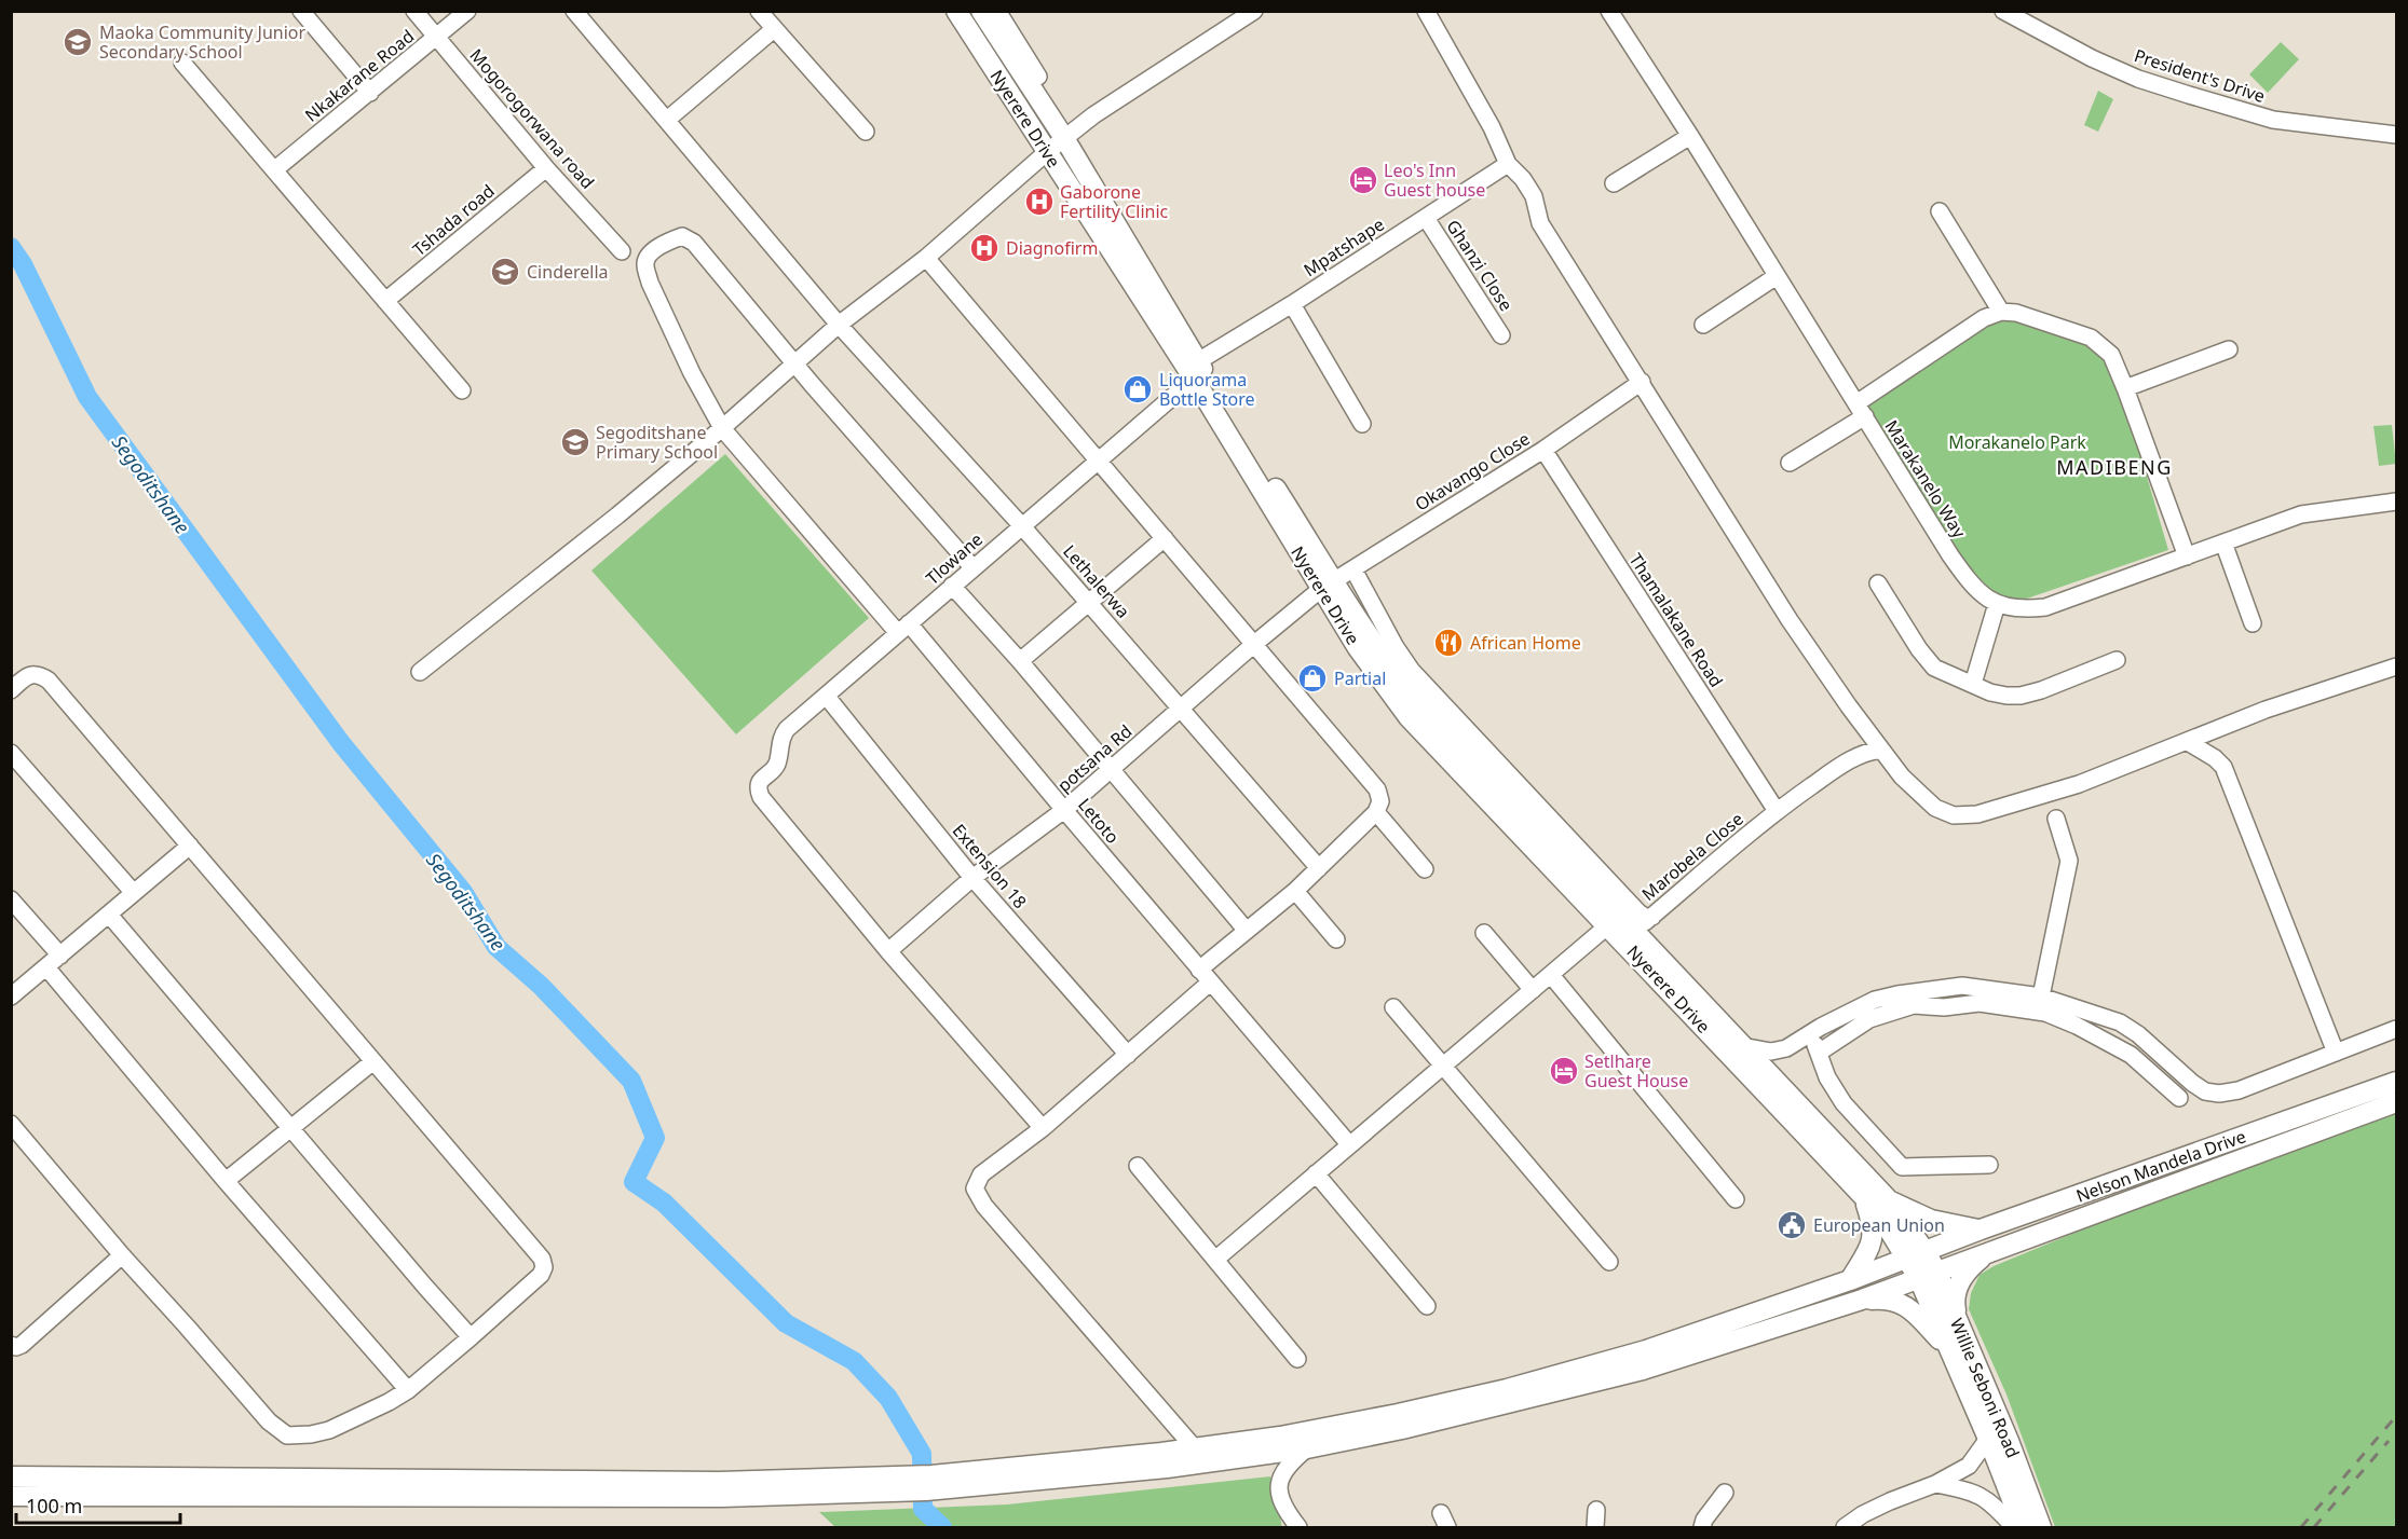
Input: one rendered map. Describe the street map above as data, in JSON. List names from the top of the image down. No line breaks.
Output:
{"streets":{"main road":["Nyerere Drive","Nelson Mandela Drive","Willie Seboni Road"],"street":["Nkakarane Road","President's Drive","Mogorogorwana road","Tshada road","Mpatshape","Ghanzi Close","Okavango Close","Marakanelo Way","Tlowane","Lethalerwa","Thamalakane Road","potsana Rd","Letoto","Marobela Close","Extension 18"]},"crossings":[["Nkakarane Road","Mogorogorwana road"],["Mogorogorwana road","Tshada road"],["Nyerere Drive","Mpatshape"],["Nyerere Drive","Okavango Close"],["Nyerere Drive","Tlowane"],["Nyerere Drive","potsana Rd"],["Nyerere Drive","Marobela Close"],["Nyerere Drive","Nelson Mandela Drive"],["Nyerere Drive","Willie Seboni Road"],["Mpatshape","Ghanzi Close"],["Mpatshape","Tlowane"],["Okavango Close","Thamalakane Road"],["Okavango Close","potsana Rd"],["Tlowane","Lethalerwa"],["Tlowane","potsana Rd"],["Tlowane","Letoto"],["Tlowane","Extension 18"],["Lethalerwa","potsana Rd"],["Thamalakane Road","Marobela Close"],["potsana Rd","Letoto"],["potsana Rd","Extension 18"],["Nelson Mandela Drive","Willie Seboni Road"]],"districts":["MADIBENG"],"water":["Segoditshane"],"parks":["Morakanelo Park"],"places":{"school or university":["Maoka Community Junior Secondary School","Cinderella","Segoditshane Primary School"],"hotel":["Leo's Inn Guest house","Setlhare Guest House"],"hospital":["Gaborone Fertility Clinic","Diagnofirm"],"shop":["Liquorama Bottle Store","Partial"],"restaurant":["African Home"],"public building":["European Union"]},"scale_bar":"100 m"}
